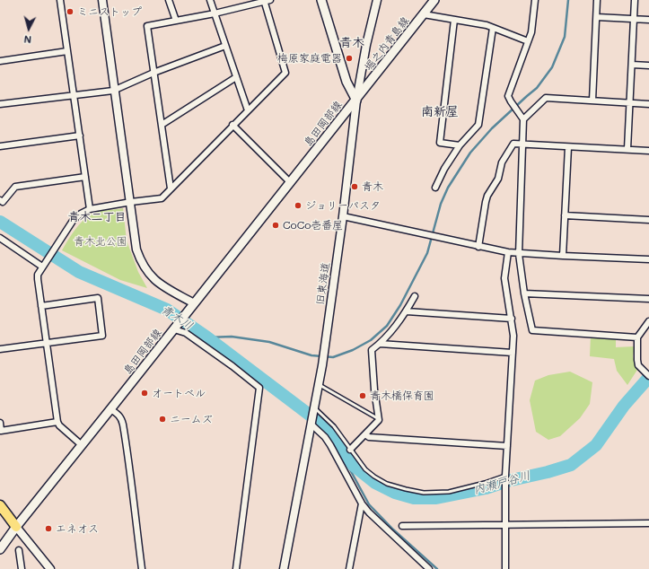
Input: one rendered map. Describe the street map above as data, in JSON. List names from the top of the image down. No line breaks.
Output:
{"streets":{"main road":["堀之内青島線","島田岡部線"],"street":["旧東海道"]},"crossings":[["堀之内青島線","島田岡部線"],["堀之内青島線","旧東海道"],["島田岡部線","旧東海道"]],"districts":["青木","南新屋","青木二丁目"],"water":["青木川","内瀬戸谷川"],"parks":["青木北公園"],"places":["ミニストップ","梅原家庭電器","青木","ジョリーパスタ","CoCo壱番屋","オートベル","青木橋保育園","ニームズ","エネオス"],"north":"bottom"}
